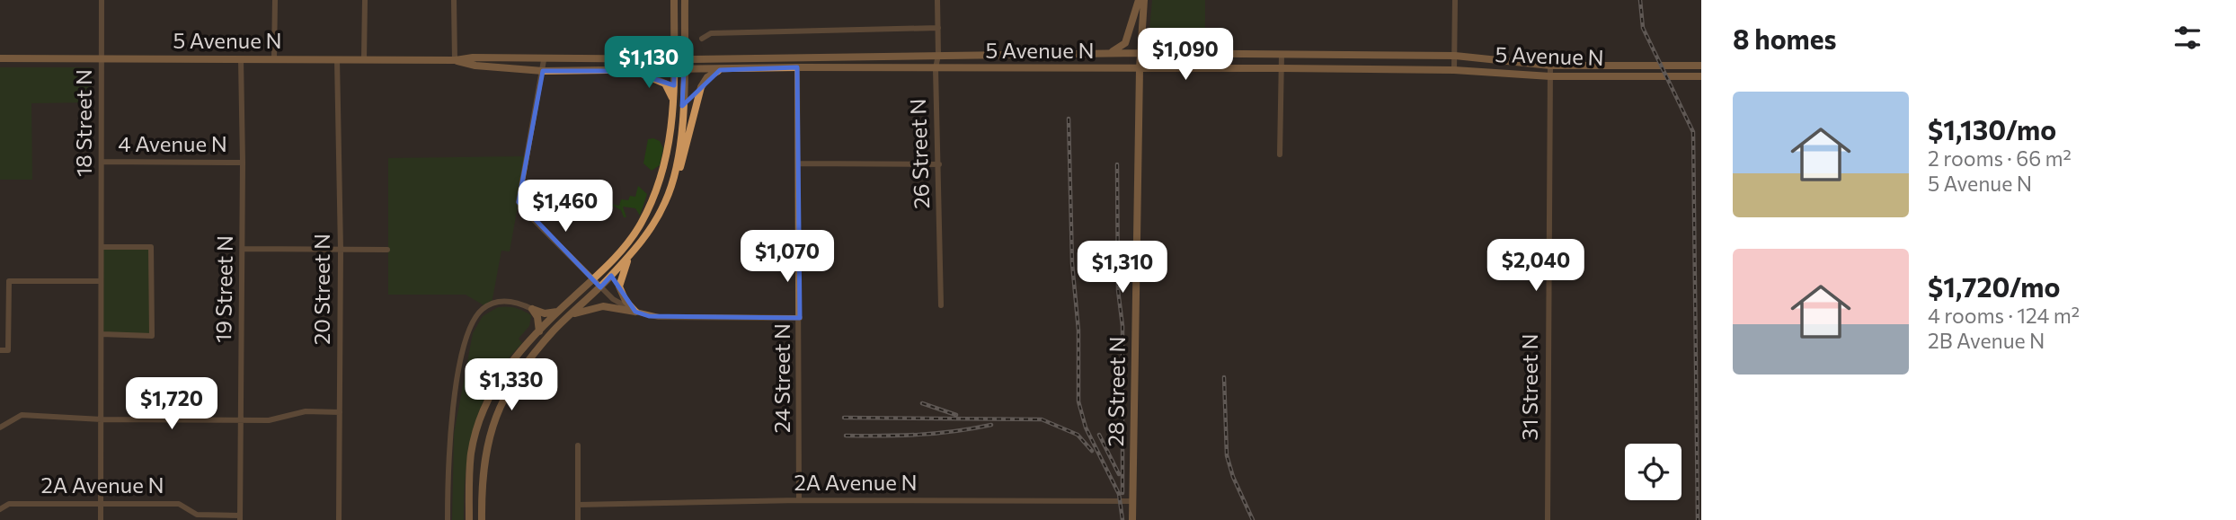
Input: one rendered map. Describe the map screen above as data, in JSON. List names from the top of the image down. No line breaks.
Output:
{"streets":{"main road":["5 Avenue N","28 Street N"],"street":["18 Street N","4 Avenue N","26 Street N","19 Street N","20 Street N","24 Street N","31 Street N","2A Avenue N"]},"crossings":[["5 Avenue N","18 Street N"],["5 Avenue N","26 Street N"],["5 Avenue N","19 Street N"],["5 Avenue N","20 Street N"],["5 Avenue N","24 Street N"],["5 Avenue N","31 Street N"],["5 Avenue N","28 Street N"],["18 Street N","4 Avenue N"],["18 Street N","2A Avenue N"],["4 Avenue N","19 Street N"],["19 Street N","2A Avenue N"],["24 Street N","2A Avenue N"],["28 Street N","2A Avenue N"]],"page":{"heading":"8 homes","price":["$1,090","$1,130","$1,460","$1,070","$2,040","$1,310","$1,330","$1,720"],"list":[{"name":"$1,130/mo","note":"2 rooms · 66 m² · 5 Avenue N"},{"name":"$1,720/mo","note":"4 rooms · 124 m² · 2B Avenue N"}]}}
